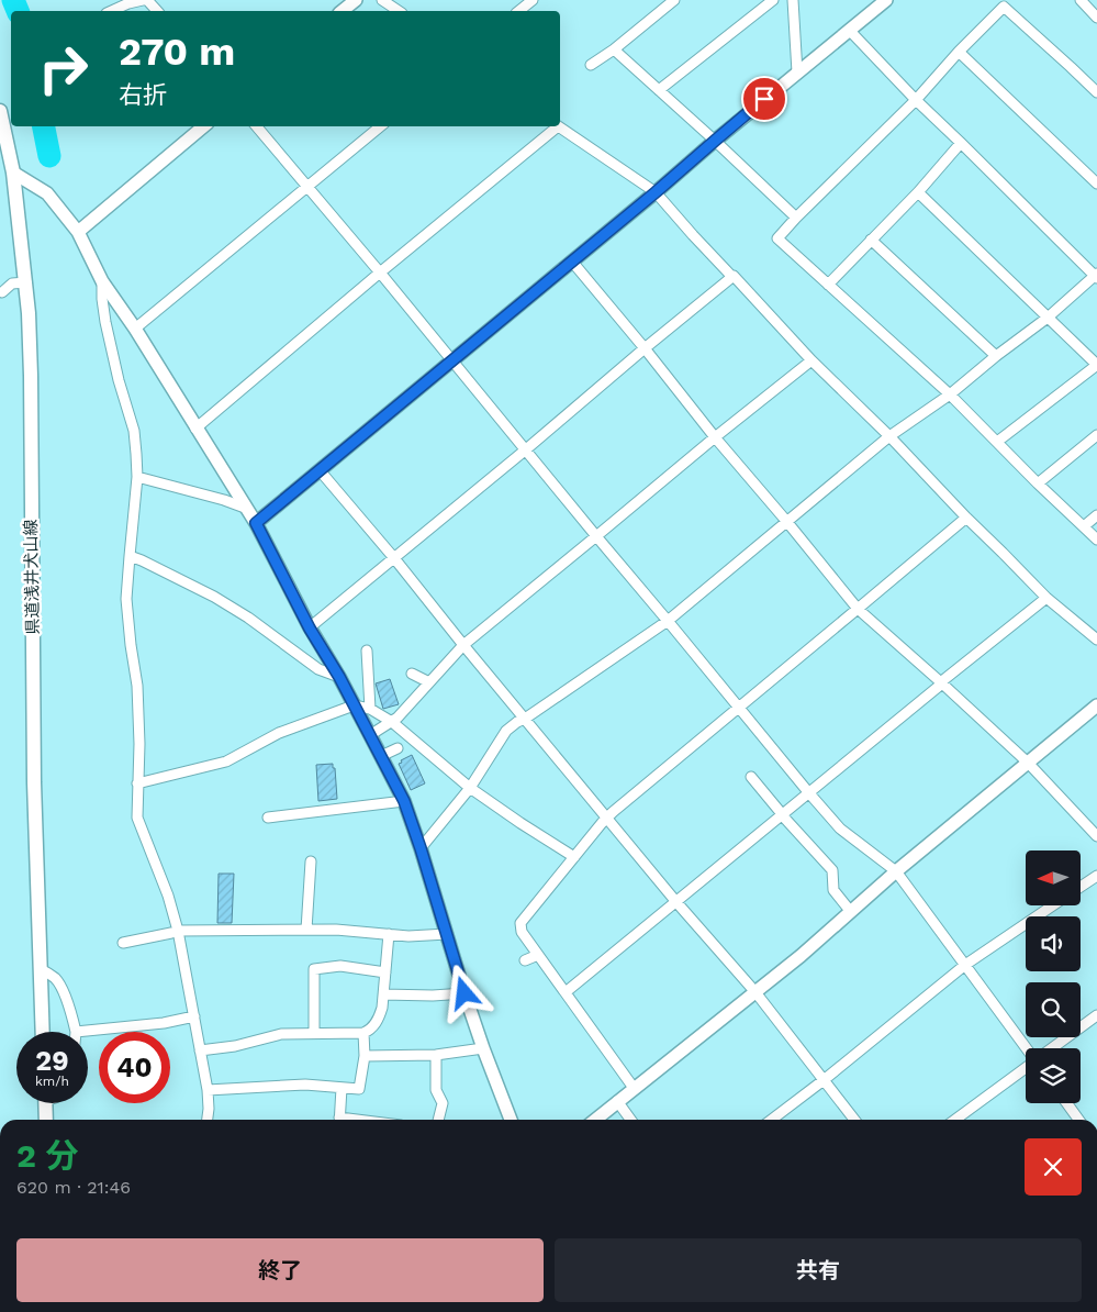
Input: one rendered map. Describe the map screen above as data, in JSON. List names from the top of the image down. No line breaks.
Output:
{"streets":{"main road":["県道浅井犬山線"]},"north":"left","page":{"turn":["270 m","右折"],"speed":"29 km/h","limit":"40","heading":["2 分","620 m · 21:46"],"buttons":["終了","共有"]}}
